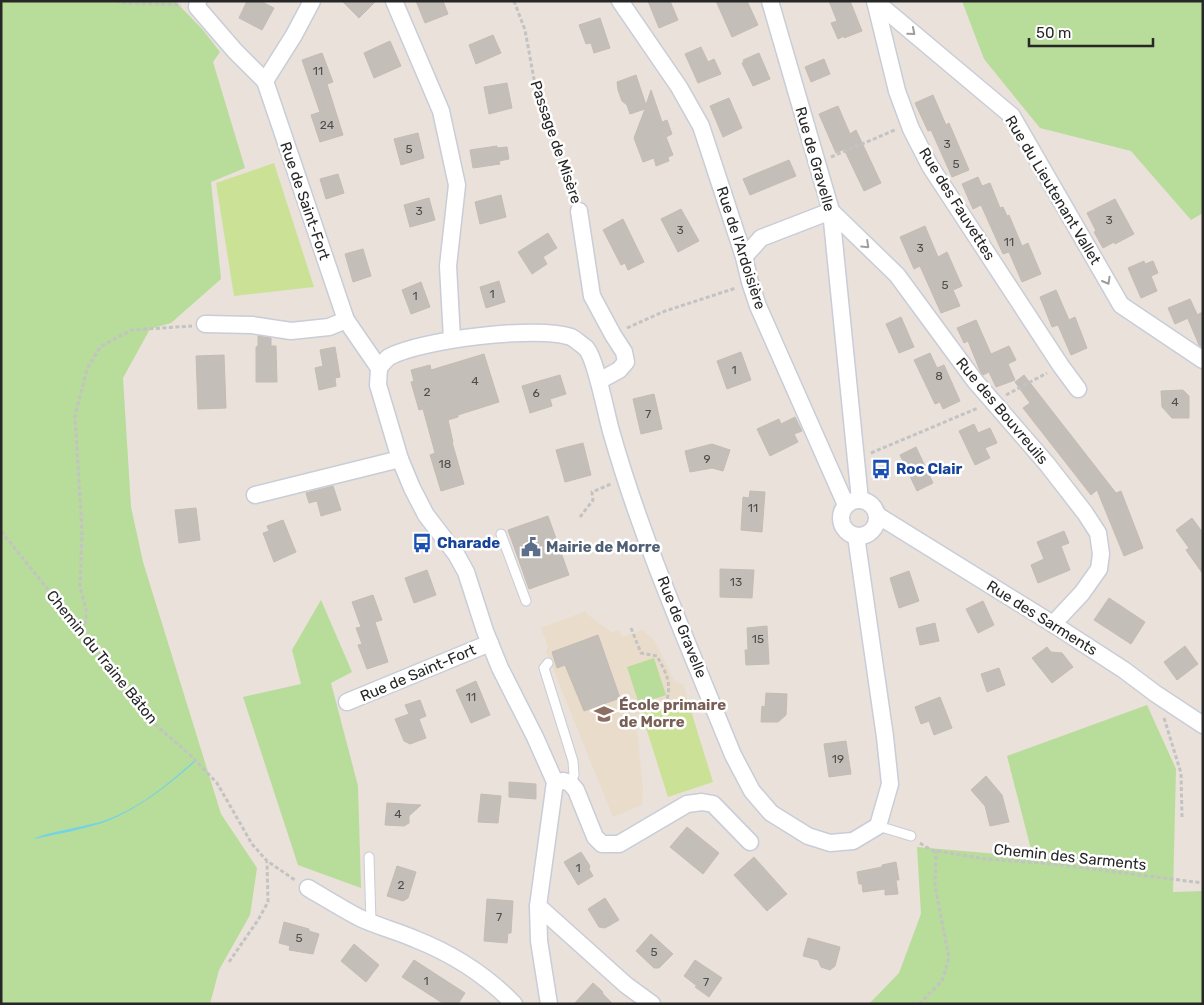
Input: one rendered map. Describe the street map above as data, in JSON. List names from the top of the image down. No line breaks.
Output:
{"streets":{"street":["Passage de Misère","Rue de Gravelle","Rue du Lieutenant Vallet","Rue de Saint-Fort","Rue des Fauvettes","Rue de l'Ardoisière","Rue des Bouvreuils","Rue des Sarments"],"path":["Chemin du Traine Bâton","Chemin des Sarments"]},"crossings":[["Passage de Misère","Rue de Gravelle"],["Rue de Gravelle","Rue de Saint-Fort"],["Rue de Gravelle","Rue de l'Ardoisière"],["Rue de Gravelle","Rue des Bouvreuils"],["Rue de Gravelle","Rue des Sarments"],["Rue du Lieutenant Vallet","Rue des Fauvettes"],["Rue de l'Ardoisière","Rue des Sarments"],["Rue des Bouvreuils","Rue des Sarments"]],"one_way":["Rue du Lieutenant Vallet","Rue des Bouvreuils"],"places":{"bus stop":["Roc Clair","Charade"],"public building":["Mairie de Morre"],"school or university":["École primaire de Morre"]},"house_numbers":["11","24","3","5","5","3","3","3","11","3","5","1","1","1","8","4","2","6","4","7","9","18","11","13","15","11","19","4","1","2","7","5","5","1","7"],"scale_bar":"50 m"}
